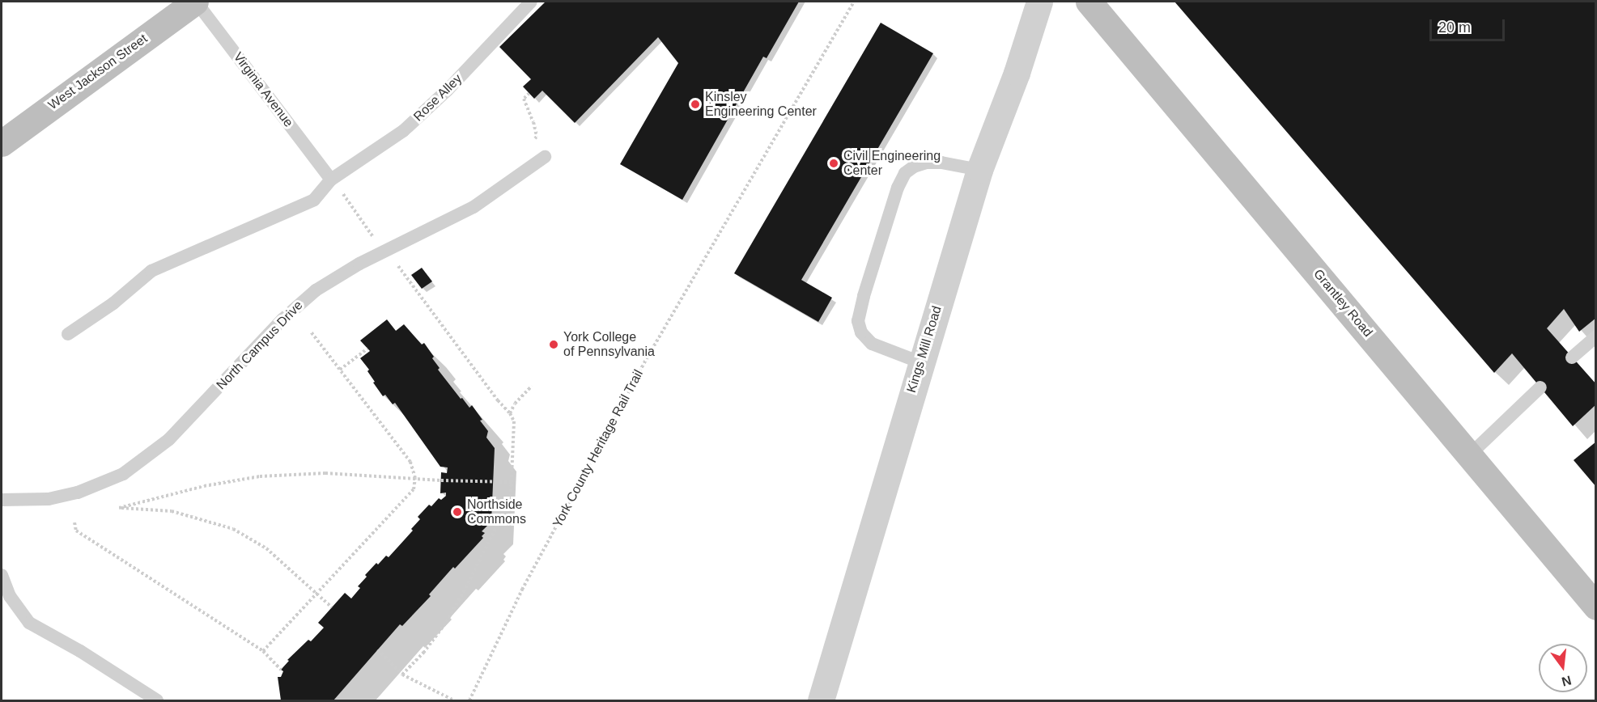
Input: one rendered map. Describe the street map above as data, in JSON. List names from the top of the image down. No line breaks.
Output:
{"streets":{"street":["West Jackson Street","Grantley Road","Kings Mill Road"],"lane":["Virginia Avenue","Rose Alley","North Campus Drive"],"path":["York County Heritage Rail Trail"]},"crossings":[["West Jackson Street","Virginia Avenue"],["Virginia Avenue","Rose Alley"]],"places":["Kinsley Engineering Center","Civil Engineering Center","York College of Pennsylvania","Northside Commons"],"scale_bar":"20 m","north":"bottom"}
